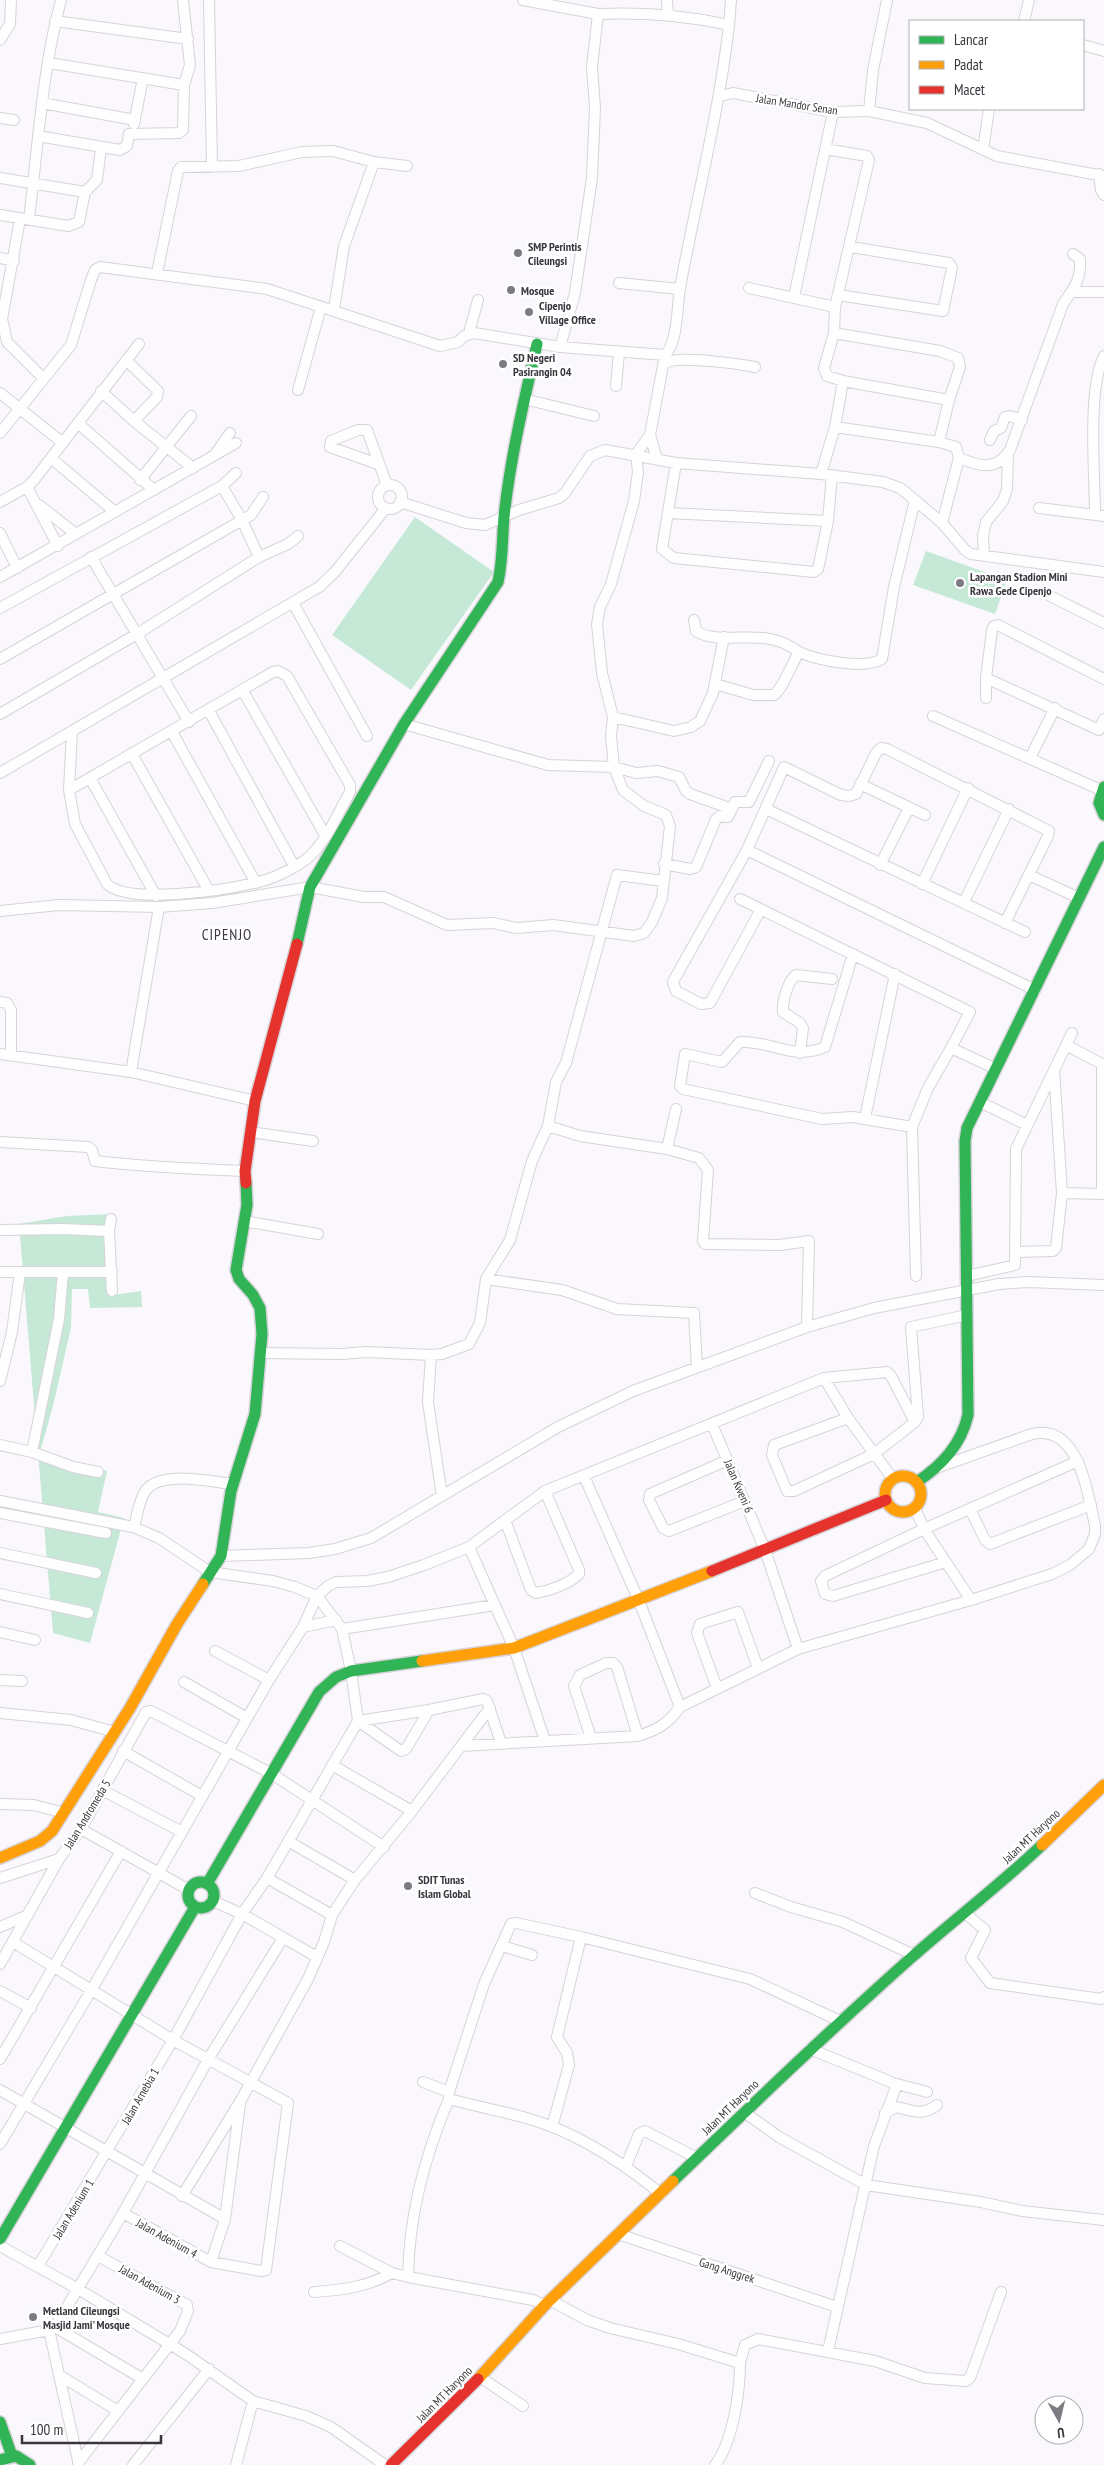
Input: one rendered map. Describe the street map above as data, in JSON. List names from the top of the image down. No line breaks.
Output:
{"streets":{"street":["Jalan Mandor Senan","Jalan Kweni 6","Jalan Andromeda 5","Jalan MT Haryono","Jalan Arnebia 1","Jalan Adenium 1","Jalan Adenium 4","Gang Anggrek","Jalan Adenium 3"]},"crossings":[["Jalan MT Haryono","Gang Anggrek"],["Jalan Arnebia 1","Jalan Adenium 1"]],"districts":["CIPENJO"],"places":["SMP Perintis Cileungsi","Mosque","Cipenjo Village Office","SD Negeri Pasirangin 04","Lapangan Stadion Mini Rawa Gede Cipenjo","SDIT Tunas Islam Global","Metland Cileungsi Masjid Jami' Mosque"],"legend":["Lancar","Padat","Macet"],"scale_bar":"100 m","north":"bottom"}
